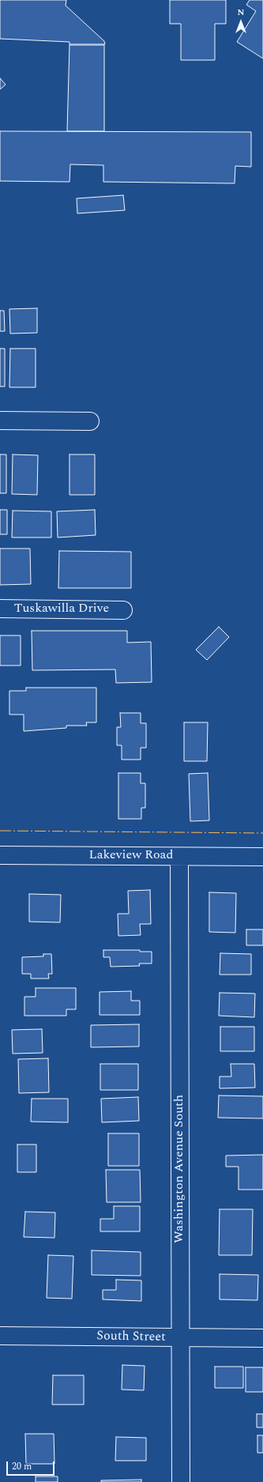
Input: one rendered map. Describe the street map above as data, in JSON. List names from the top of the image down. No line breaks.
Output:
{"streets":{"street":["Tuskawilla Drive","Lakeview Road","Washington Avenue South","South Street"]},"crossings":[["Lakeview Road","Washington Avenue South"],["Washington Avenue South","South Street"]],"scale_bar":"20 m","north":"top"}
